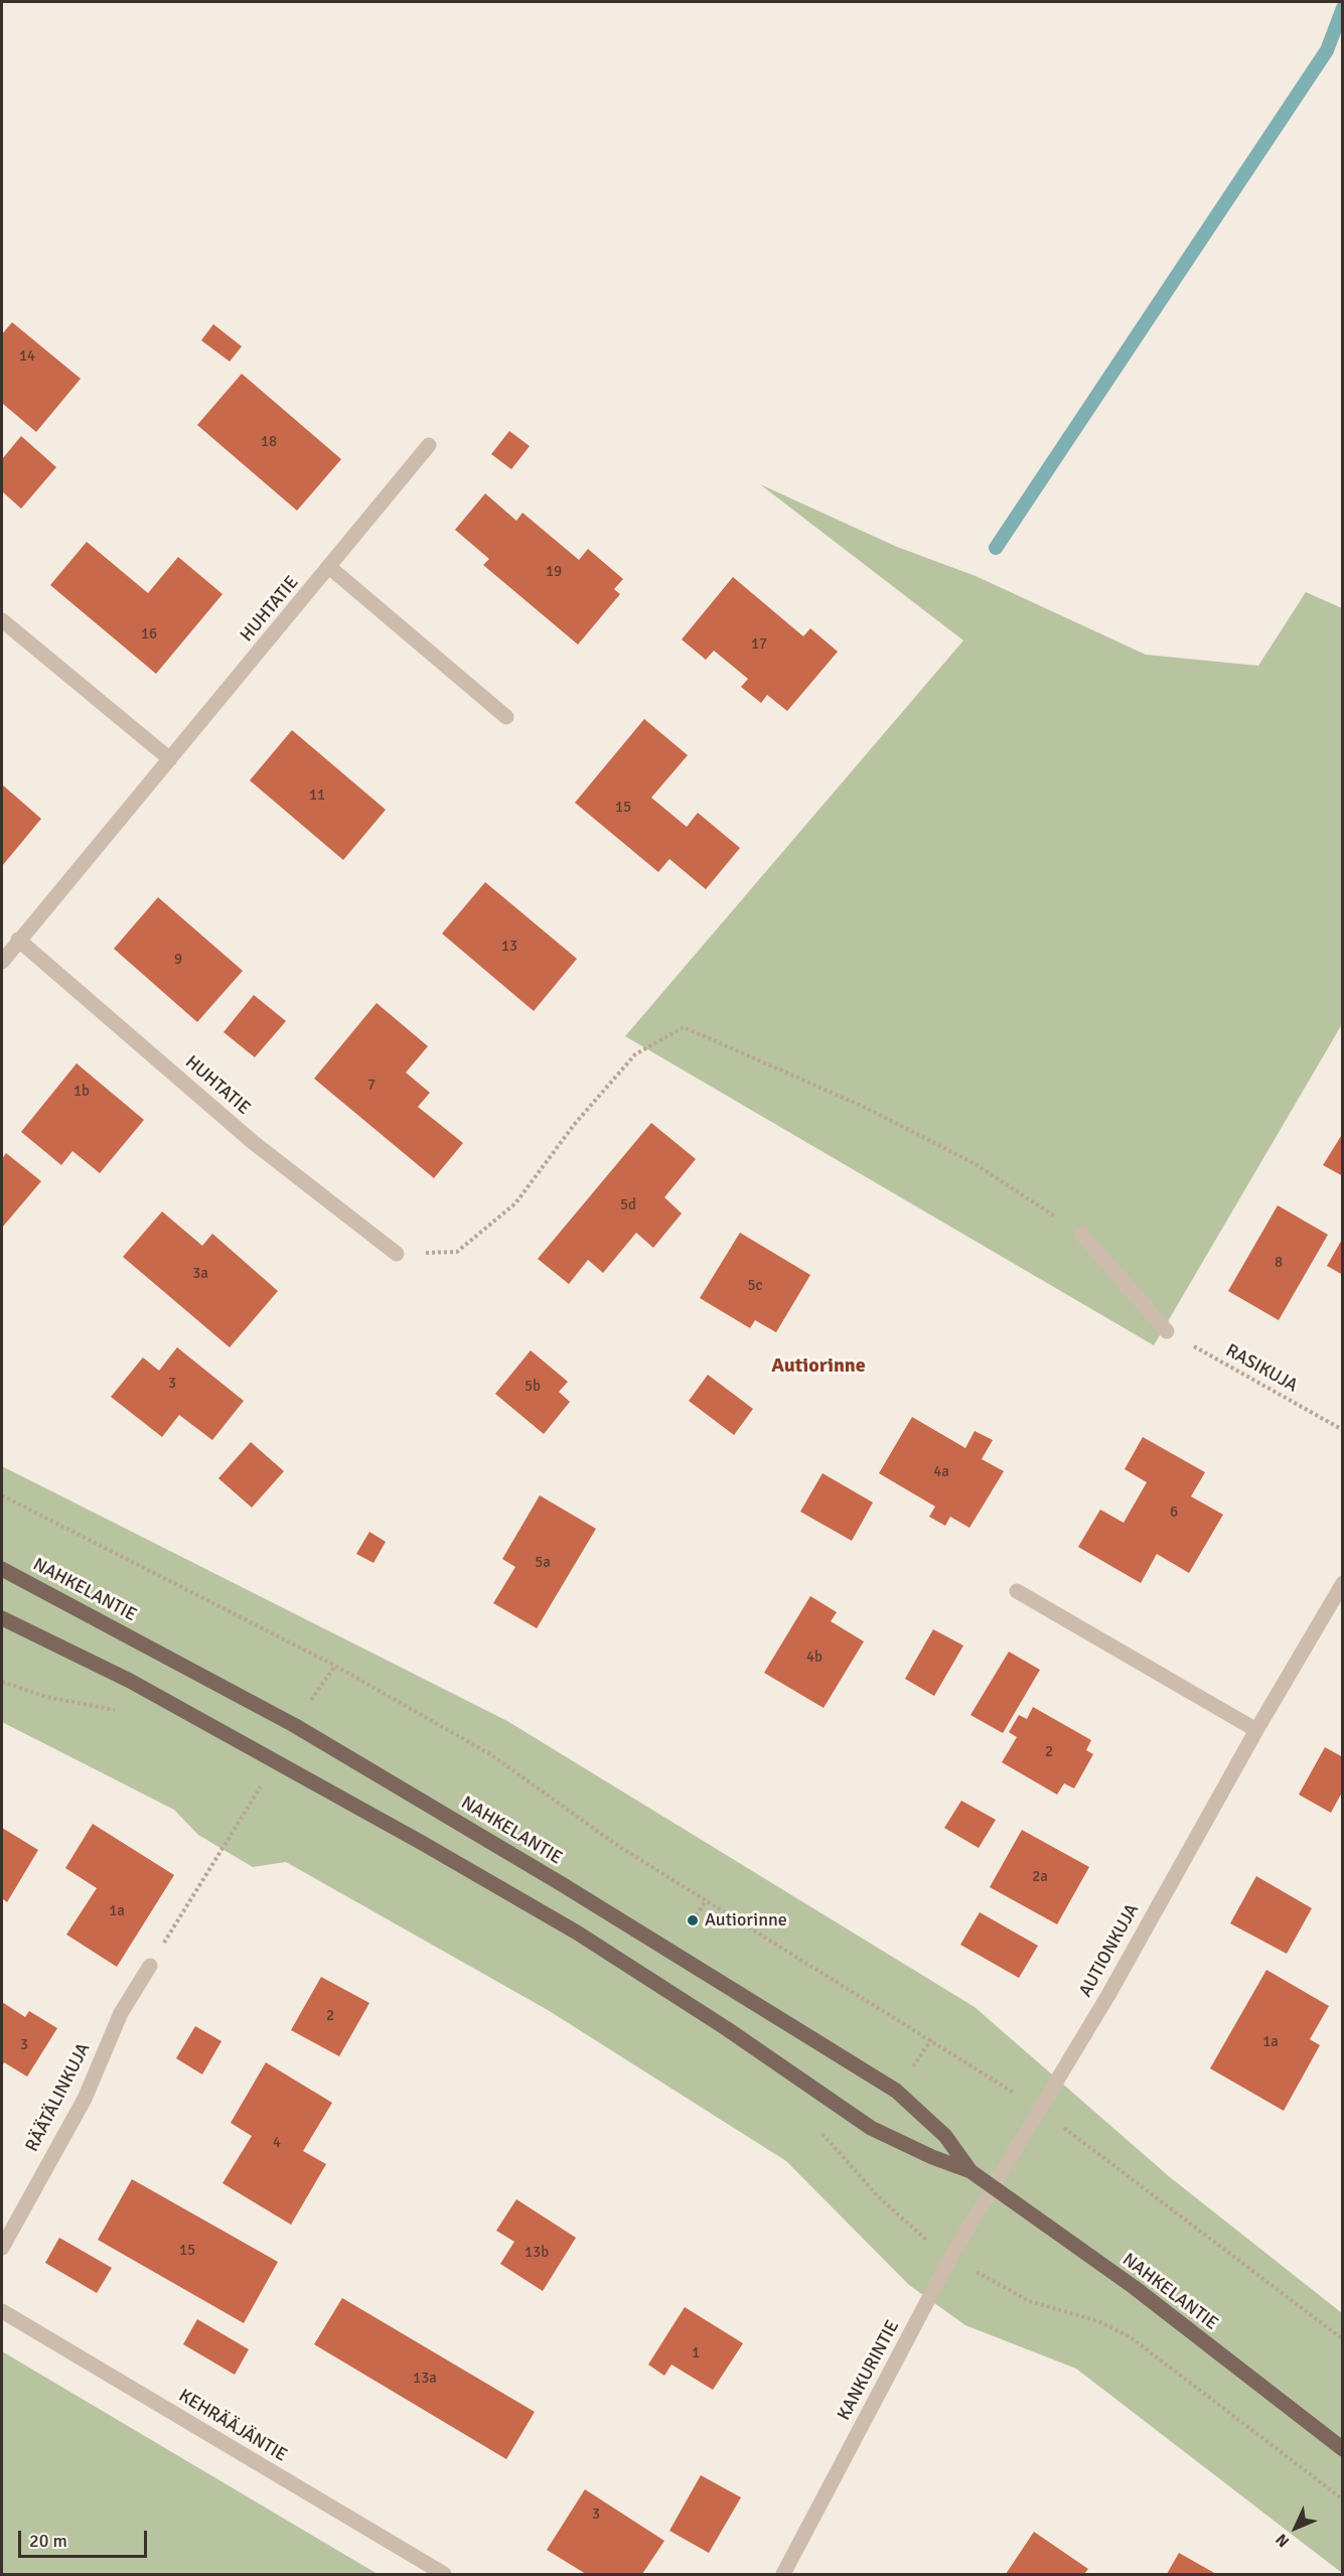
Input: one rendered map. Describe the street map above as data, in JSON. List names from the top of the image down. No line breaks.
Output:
{"streets":{"main road":["NAHKELANTIE"],"street":["HUHTATIE","AUTIONKUJA","RÄÄTÄLINKUJA","KANKURINTIE","KEHRÄÄJÄNTIE"],"path":["RASIKUJA"]},"crossings":[["NAHKELANTIE","AUTIONKUJA"],["NAHKELANTIE","KANKURINTIE"],["AUTIONKUJA","KANKURINTIE"]],"districts":["Autiorinne"],"places":["Autiorinne"],"house_numbers":["14","18","19","16","17","11","15","13","9","7","1b","5d","8","3a","5c","3","5b","4a","6","5a","4b","2","2a","1a","2","1a","3","4","15","13b","1","13a","3"],"scale_bar":"20 m","north":"bottom left"}
